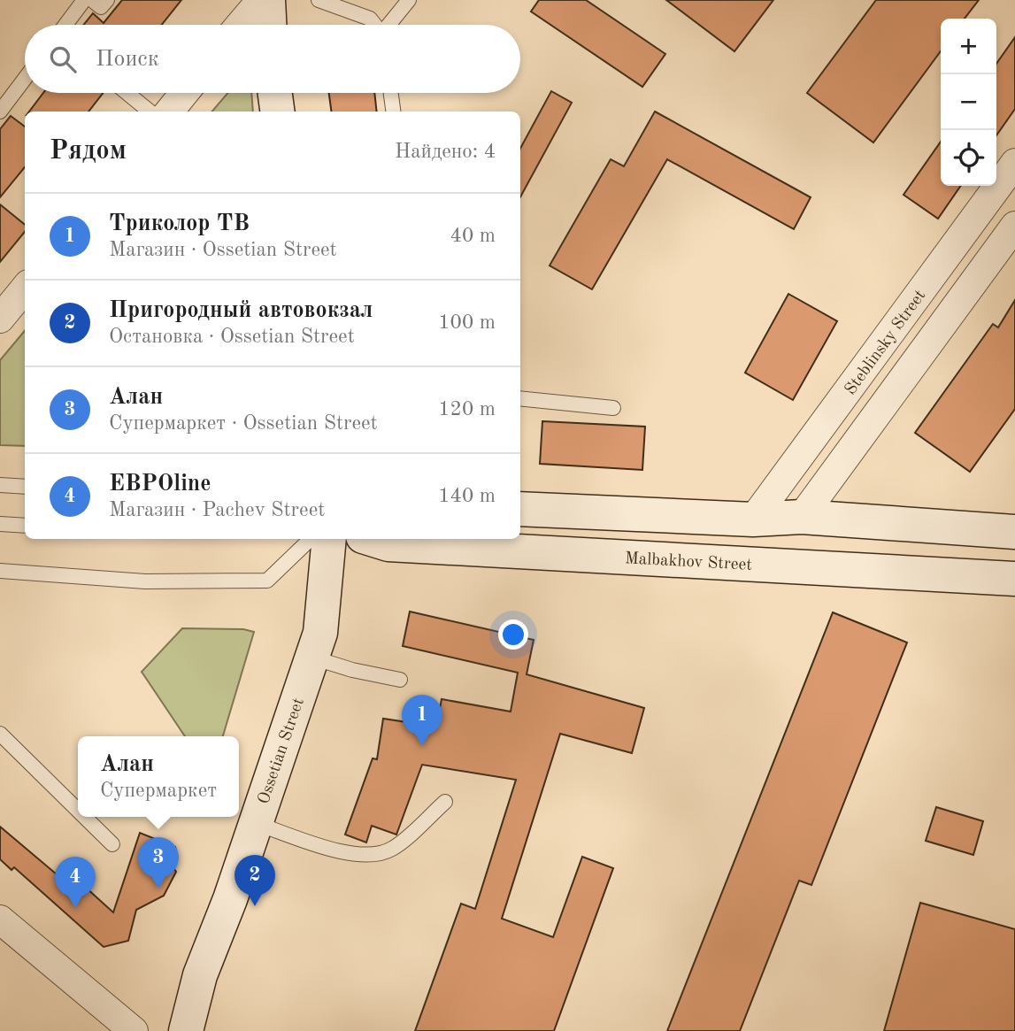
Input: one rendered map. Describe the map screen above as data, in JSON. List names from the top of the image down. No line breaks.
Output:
{"streets":{"main road":["Malbakhov Street","Ossetian Street"],"street":["Steblinsky Street"]},"page":{"map_buttons":["+","−"],"search":"Поиск","heading":["Рядом","Найдено: 4"],"list":[{"mark":"1","name":"Триколор ТВ","note":"Магазин · Ossetian Street","value":"40 m"},{"mark":"2","name":"Пригородный автовокзал","note":"Остановка · Ossetian Street","value":"100 m"},{"mark":"3","name":"Алан","note":"Супермаркет · Ossetian Street","value":"120 m"},{"mark":"4","name":"ЕВРОline","note":"Магазин · Pachev Street","value":"140 m"}],"pins":["1","3","2","4"],"popup":["Алан","Супермаркет"]}}
